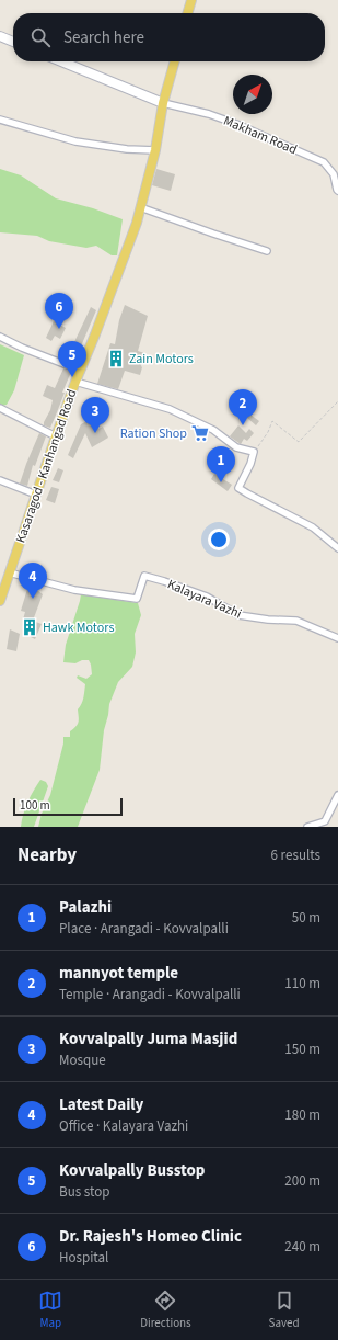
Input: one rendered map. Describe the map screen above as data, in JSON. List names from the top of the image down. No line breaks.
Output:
{"streets":{"main road":["Kasaragod - Kanhangad Road"],"street":["Makham Road","Kalayara Vazhi"]},"crossings":[["Makham Road","Kasaragod - Kanhangad Road"],["Kasaragod - Kanhangad Road","Kalayara Vazhi"]],"places":{"building":["Zain Motors","Hawk Motors"],"supermarket":["Ration Shop"]},"scale_bar":"100 m","north":"top right","page":{"search":"Search here","pins":["6","5","2","3","1","4"],"scale":"100 m","heading":["Nearby","6 results"],"list":[{"mark":"1","name":"Palazhi","note":"Place · Arangadi - Kovvalpalli","value":"50 m"},{"mark":"2","name":"mannyot temple","note":"Temple · Arangadi - Kovvalpalli","value":"110 m"},{"mark":"3","name":"Kovvalpally Juma Masjid","note":"Mosque","value":"150 m"},{"mark":"4","name":"Latest Daily","note":"Office · Kalayara Vazhi","value":"180 m"},{"mark":"5","name":"Kovvalpally Busstop","note":"Bus stop","value":"200 m"},{"mark":"6","name":"Dr. Rajesh's Homeo Clinic","note":"Hospital","value":"240 m"}],"nav":["Map","Directions","Saved"]}}
